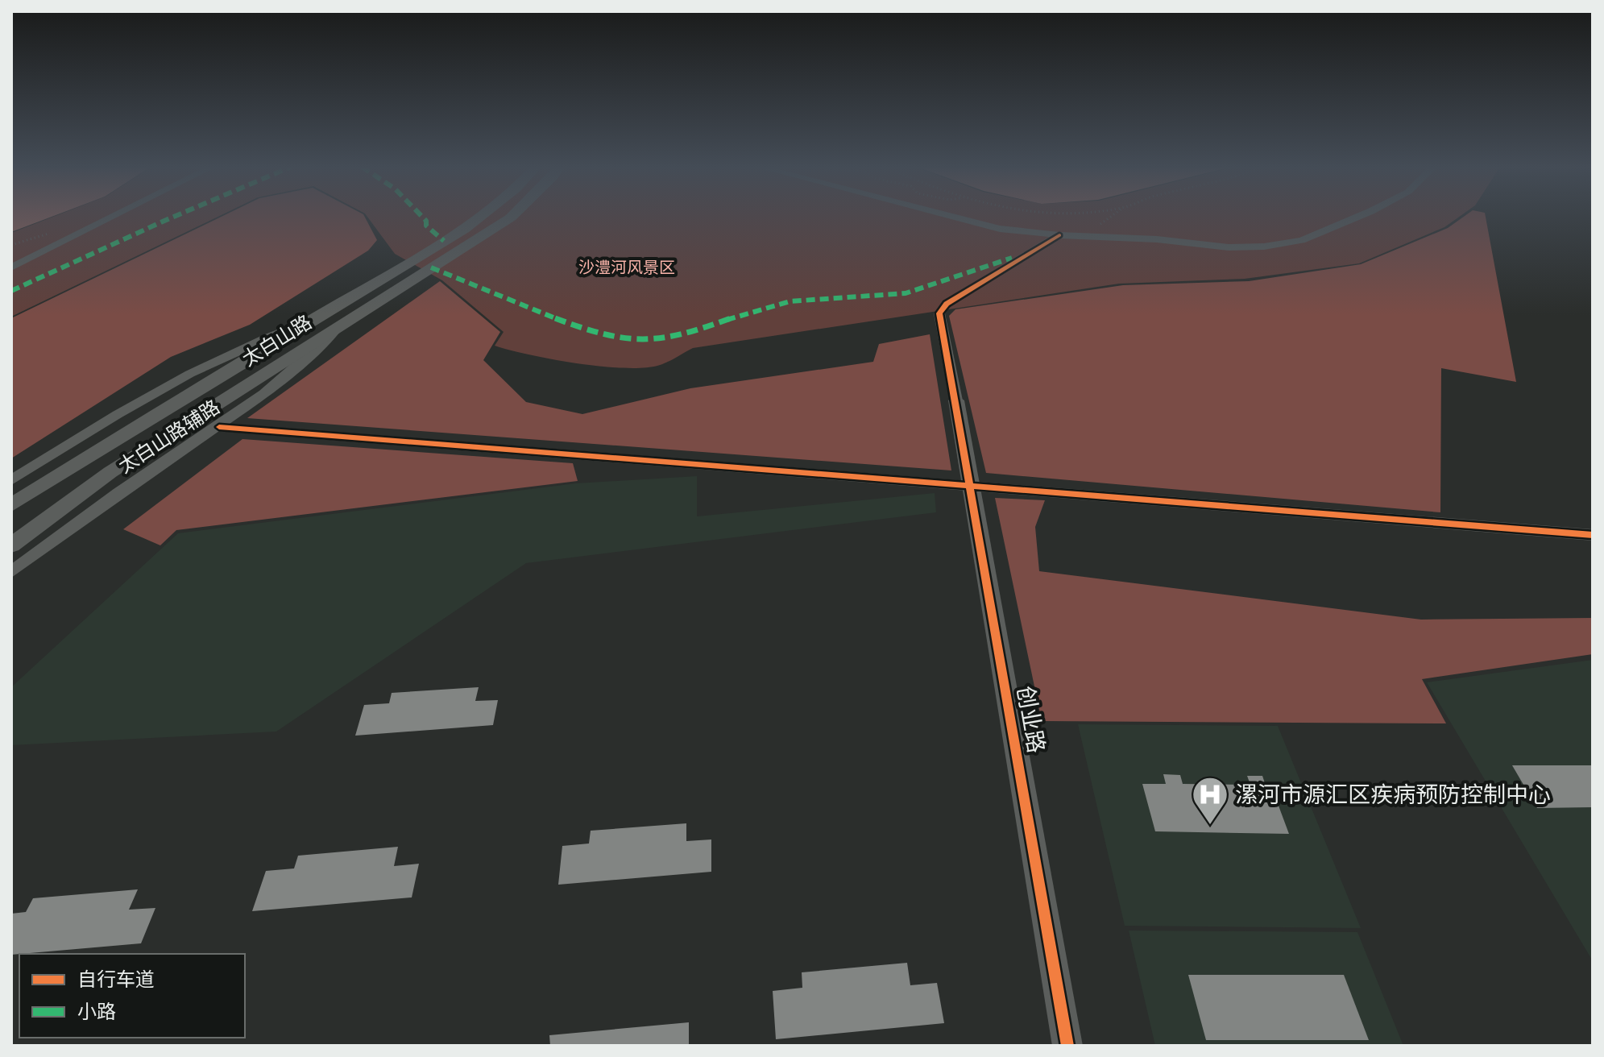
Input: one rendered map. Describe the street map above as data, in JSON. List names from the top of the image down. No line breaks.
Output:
{"streets":{"main road":["太白山路","创业路"],"street":["太白山路辅路"]},"crossings":[["太白山路","太白山路辅路"]],"parks":["沙澧河风景区"],"places":{"hospital":["漯河市源汇区疾病预防控制中心"]},"legend":["自行车道","小路"]}
